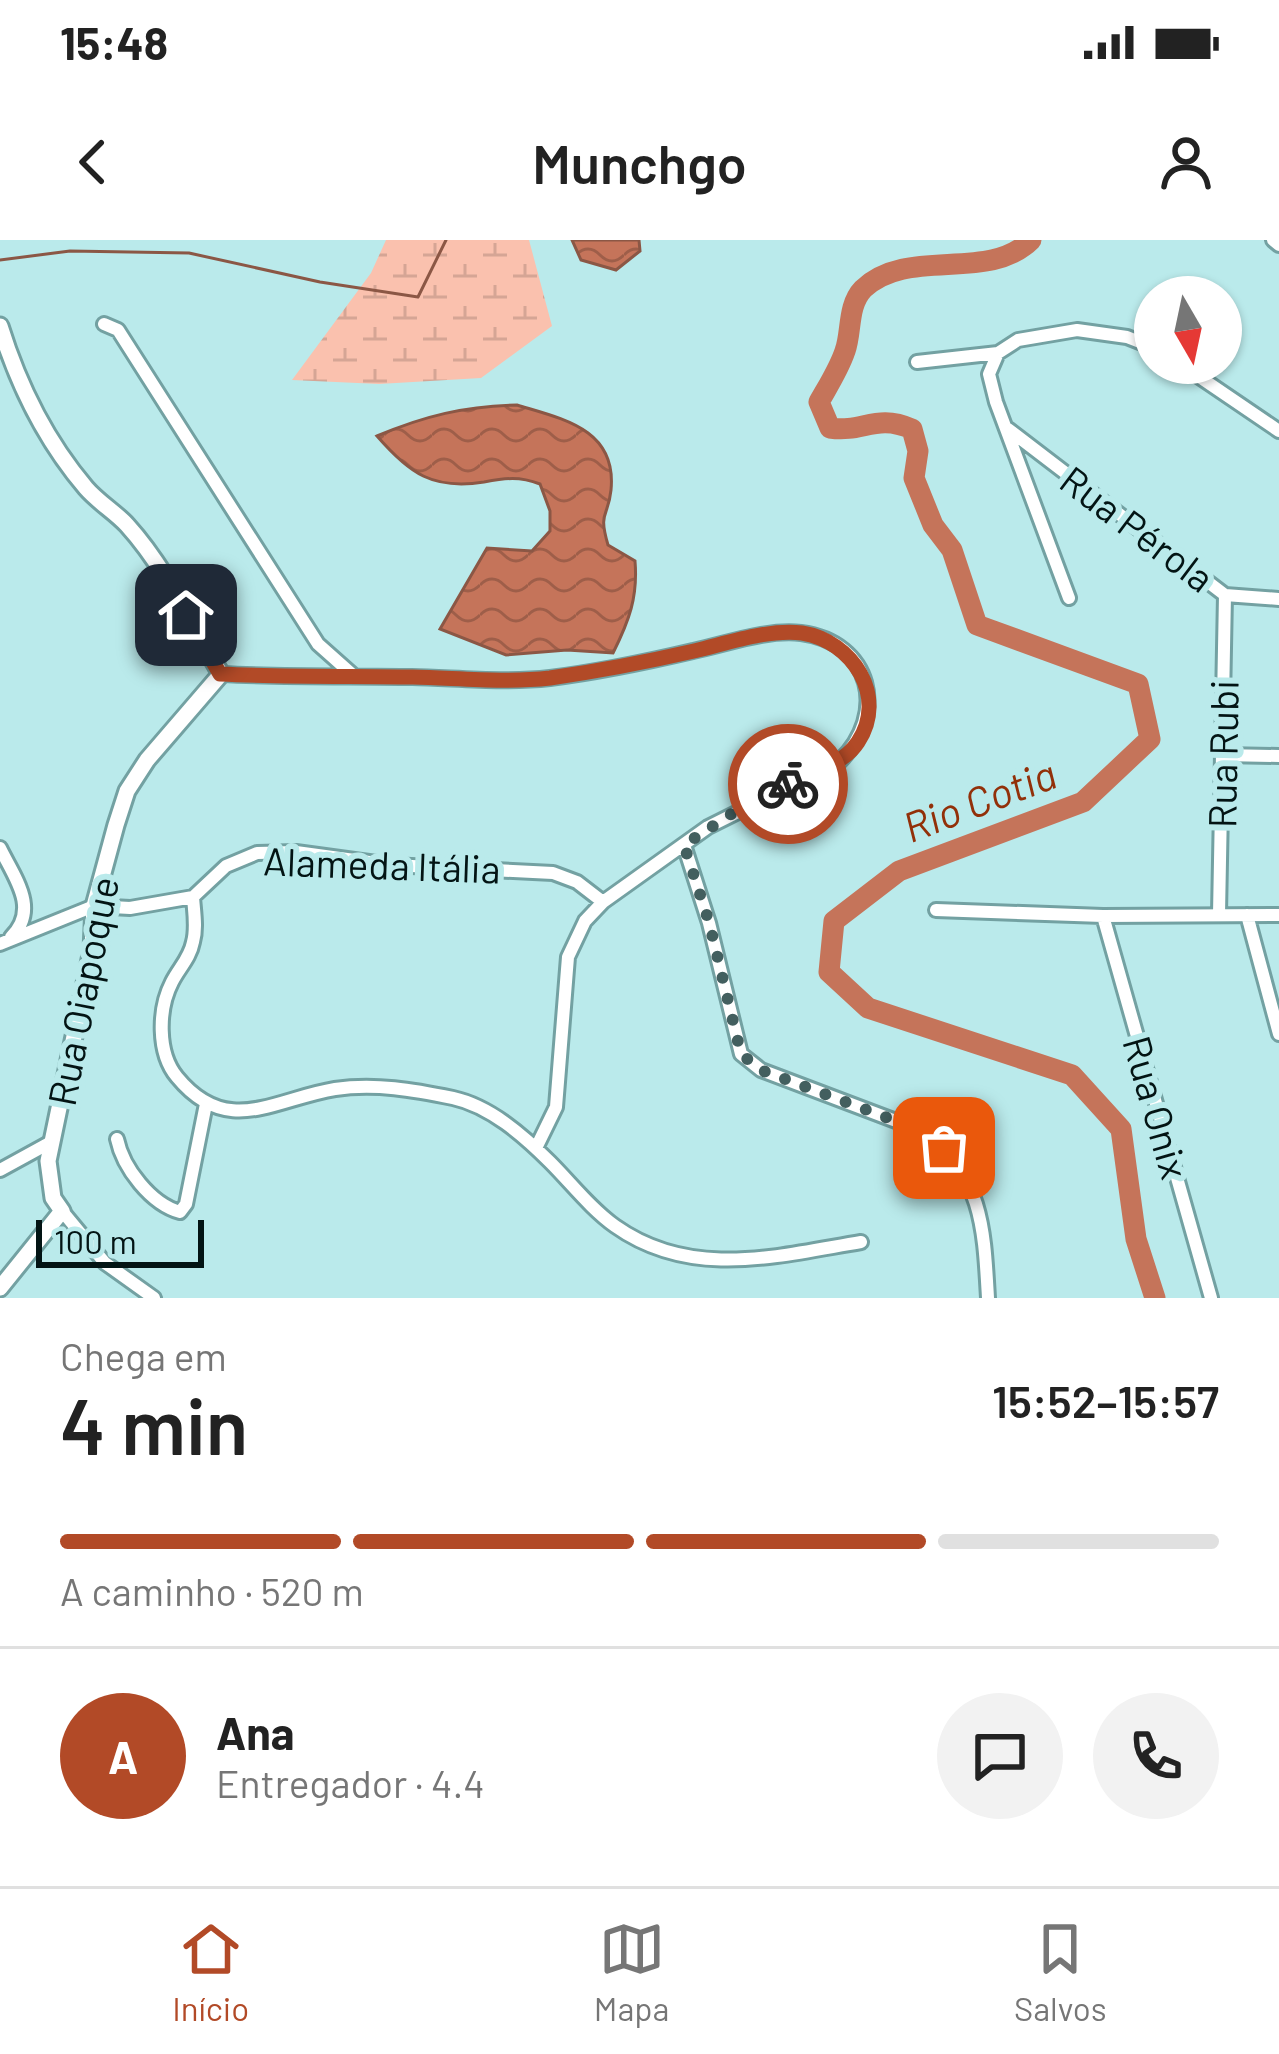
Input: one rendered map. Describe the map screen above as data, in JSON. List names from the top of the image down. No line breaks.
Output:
{"streets":{"street":["Rua Pérola","Rua Rubi","Alameda Itália","Rua Oiapoque","Rua Onix"]},"crossings":[["Rua Pérola","Rua Rubi"],["Alameda Itália","Rua Oiapoque"]],"water":["Rio Cotia"],"scale_bar":"100 m","north":"bottom","page":{"status":"15:48","header":"Munchgo","scale":"100 m","heading":["4 min","Chega em","15:52–15:57"],"panel":["Ana","Entregador · 4.4"],"bar":"A caminho · 520 m","round":"A","tabs":["Início","Mapa","Salvos"]}}
